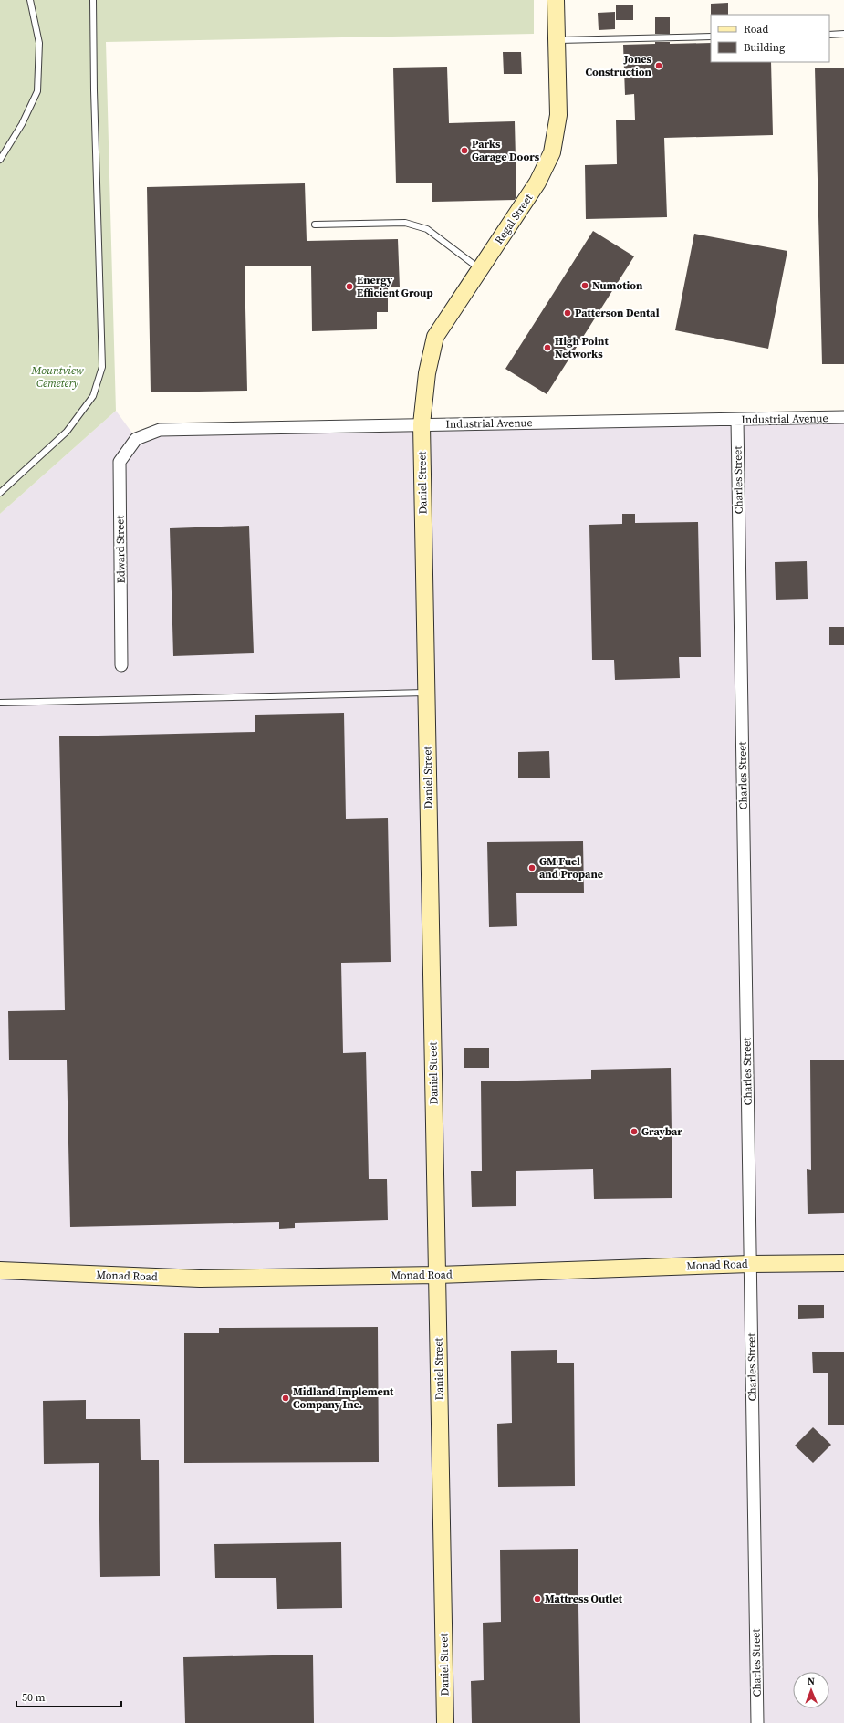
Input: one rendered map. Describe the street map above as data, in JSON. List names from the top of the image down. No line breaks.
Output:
{"streets":{"street":["Regal Street","Industrial Avenue","Charles Street","Daniel Street","Edward Street","Monad Road"]},"crossings":[["Regal Street","Industrial Avenue"],["Regal Street","Daniel Street"],["Industrial Avenue","Charles Street"],["Industrial Avenue","Daniel Street"],["Industrial Avenue","Edward Street"],["Charles Street","Monad Road"],["Daniel Street","Monad Road"]],"parks":["Mountview Cemetery"],"places":["Jones Construction","Parks Garage Doors","Numotion","Energy Efficient Group","Patterson Dental","High Point Networks","GM Fuel and Propane","Graybar","Midland Implement Company Inc.","Mattress Outlet"],"legend":["Road","Building"],"scale_bar":"50 m","north":"top"}
